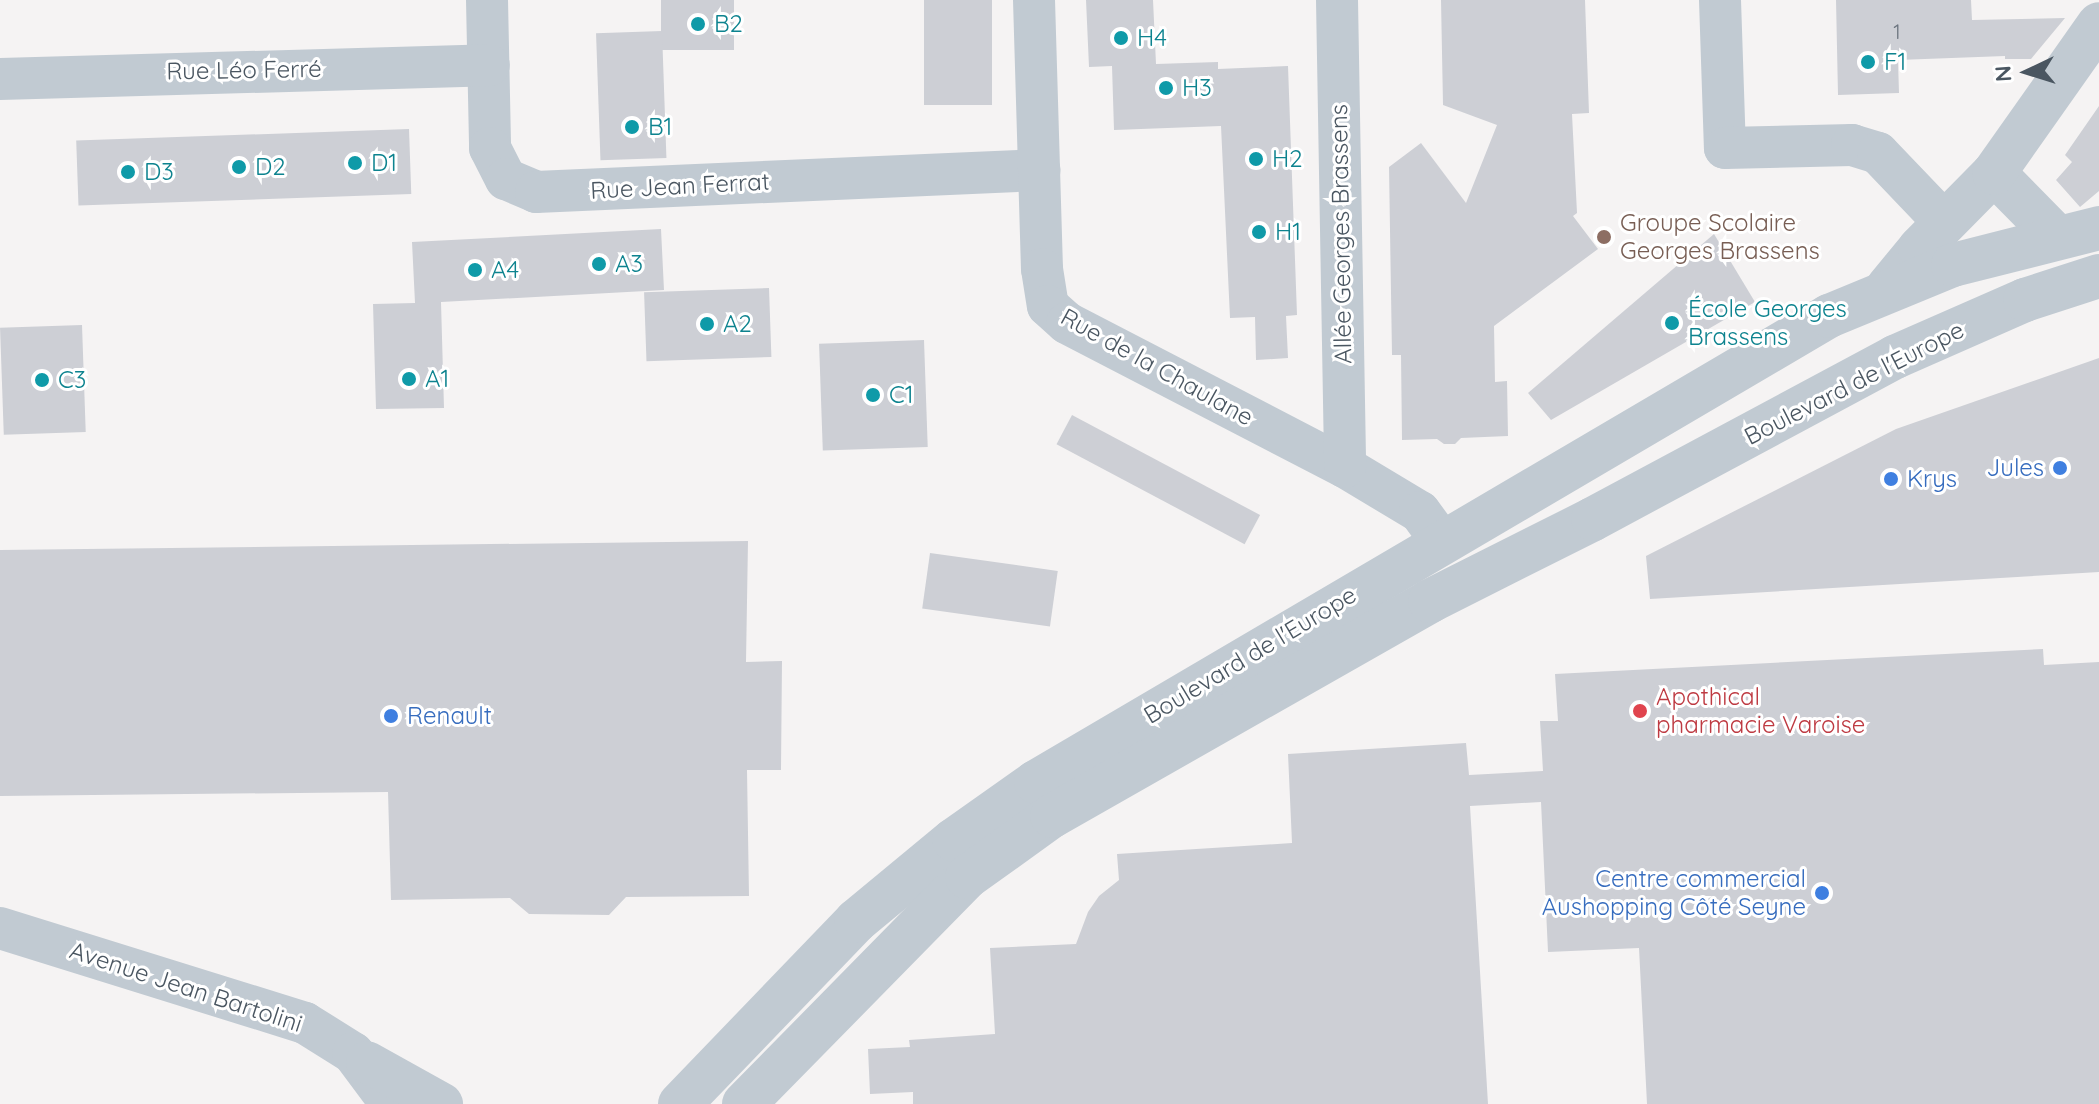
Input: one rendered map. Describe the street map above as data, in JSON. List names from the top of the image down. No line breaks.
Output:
{"streets":{"street":["Rue Léo Ferré","Rue Jean Ferrat","Allée Georges Brassens","Rue de la Chaulane","Boulevard de l'Europe","Avenue Jean Bartolini"]},"crossings":[["Rue Léo Ferré","Rue Jean Ferrat"],["Rue Jean Ferrat","Rue de la Chaulane"],["Allée Georges Brassens","Rue de la Chaulane"],["Rue de la Chaulane","Boulevard de l'Europe"]],"places":["B2","H4","F1","H3","B1","H2","D1","D2","D3","H1","Groupe Scolaire Georges Brassens","A3","A4","École Georges Brassens","A2","A1","C3","C1","Jules","Krys","Apothical pharmacie Varoise","Renault","Centre commercial Aushopping Côté Seyne"],"house_numbers":["1"],"north":"left"}
